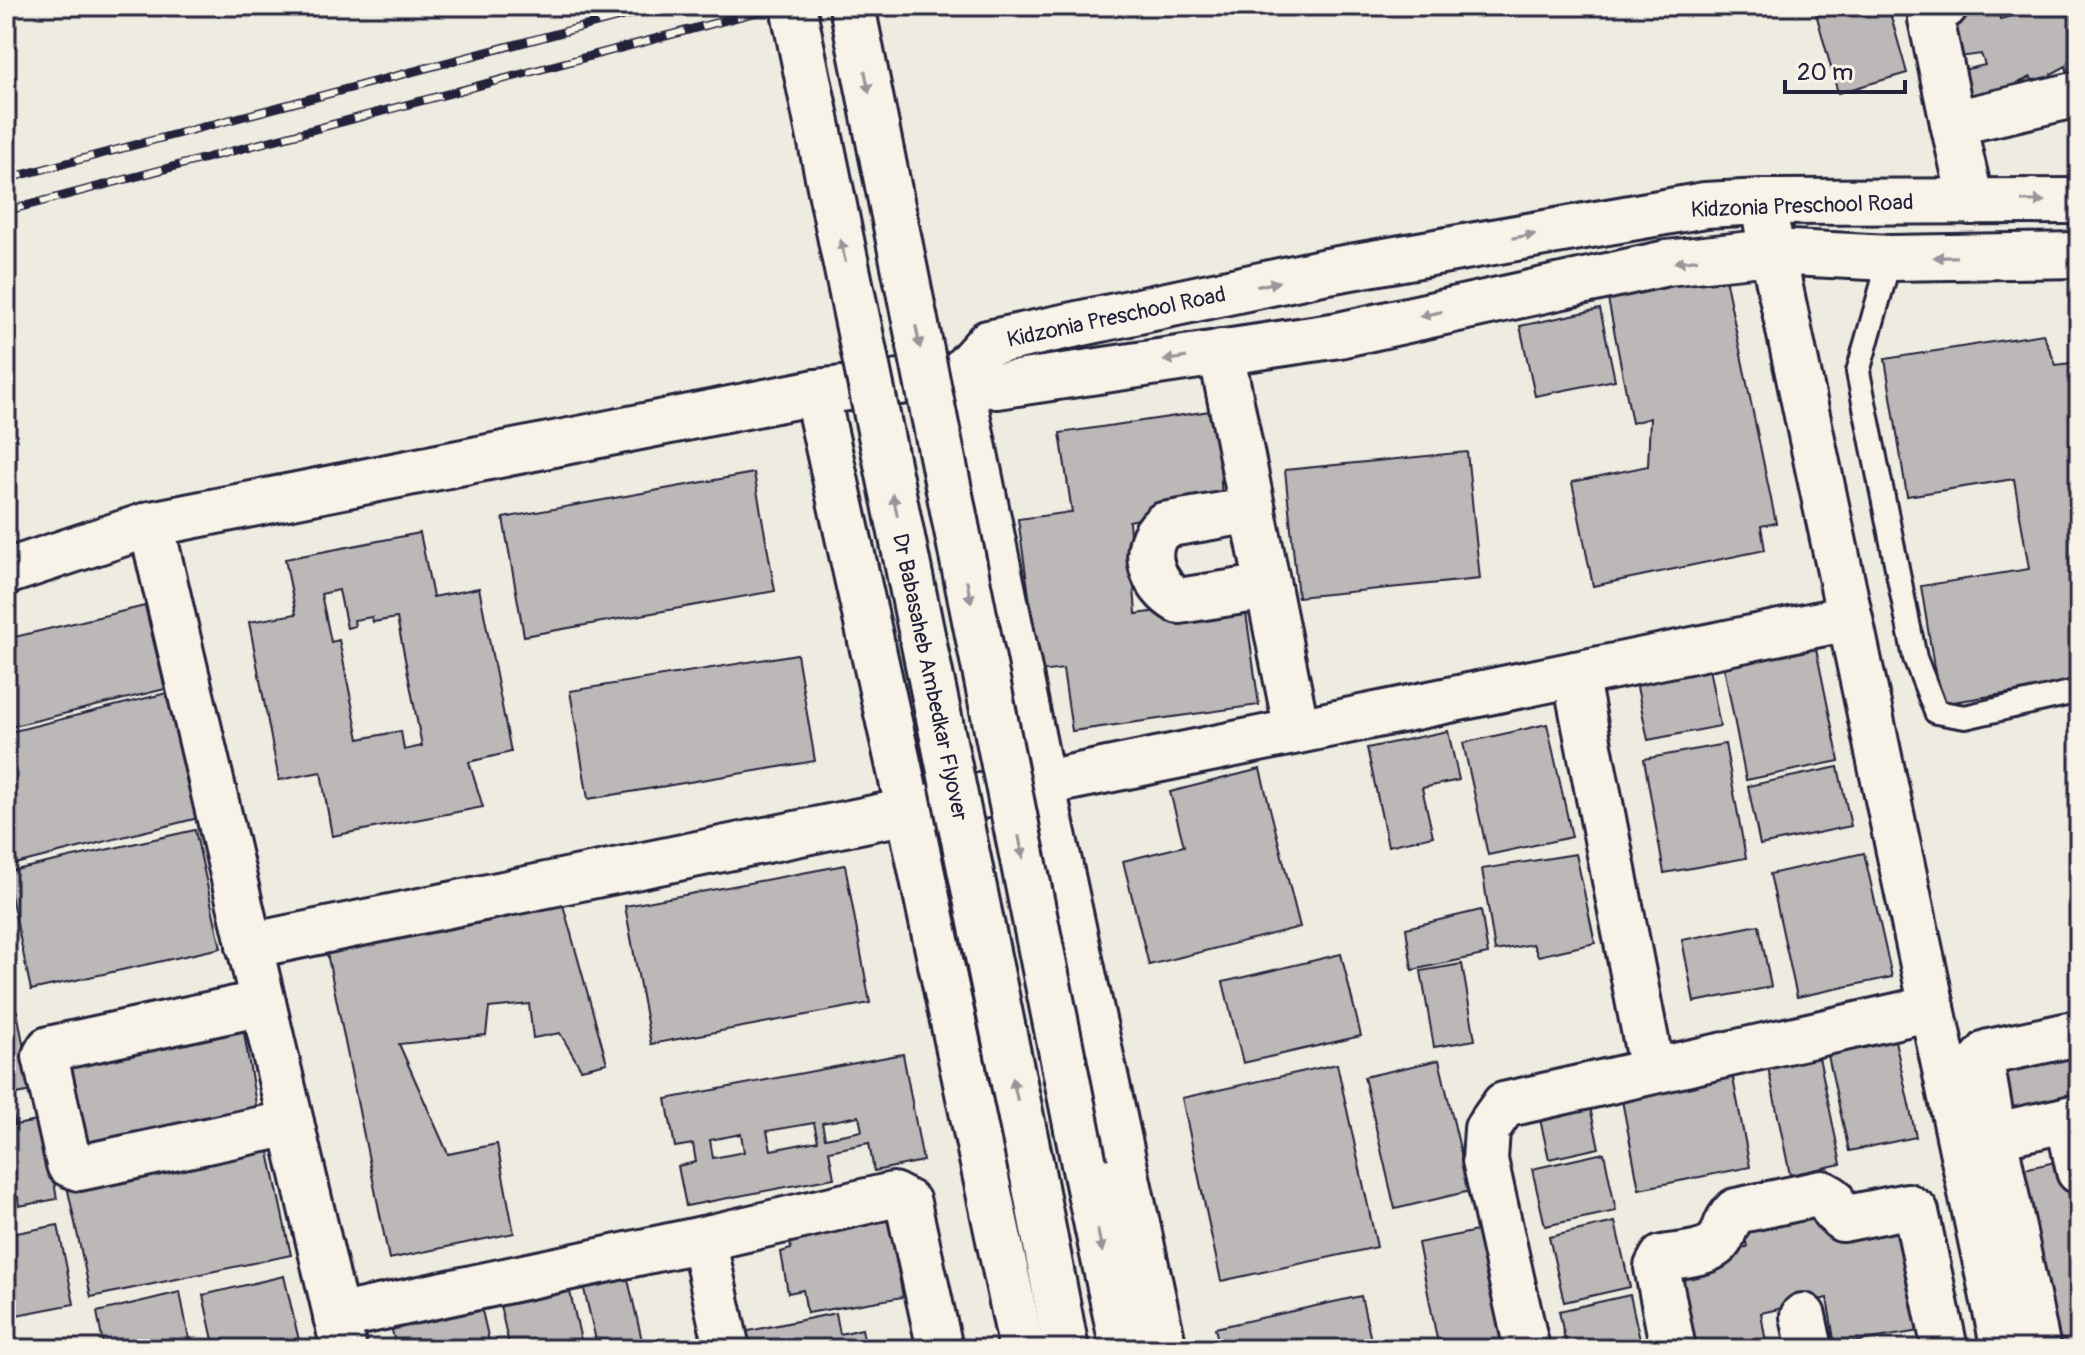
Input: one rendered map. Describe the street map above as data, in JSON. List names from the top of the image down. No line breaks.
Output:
{"streets":{"street":["Kidzonia Preschool Road","Dr Babasaheb Ambedkar Flyover"]},"scale_bar":"20 m"}
